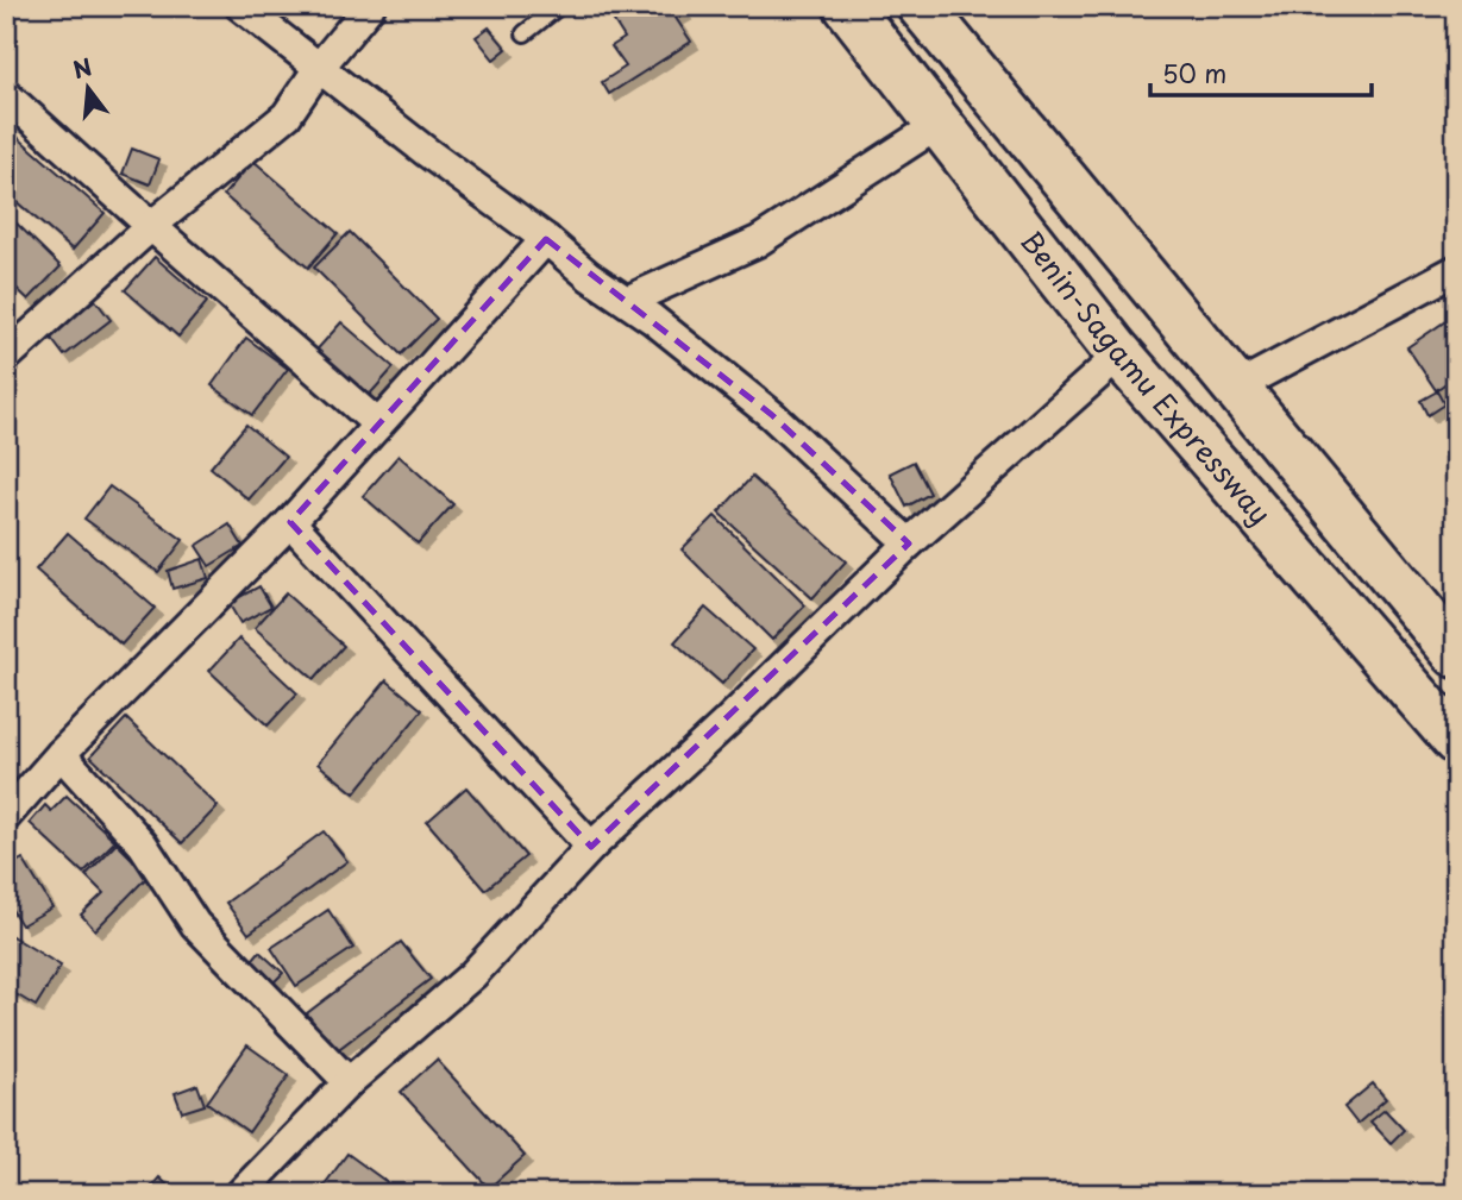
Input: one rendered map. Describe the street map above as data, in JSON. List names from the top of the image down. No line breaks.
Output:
{"streets":{"highway":["Benin-Sagamu Expressway"]},"scale_bar":"50 m","north":"top"}
